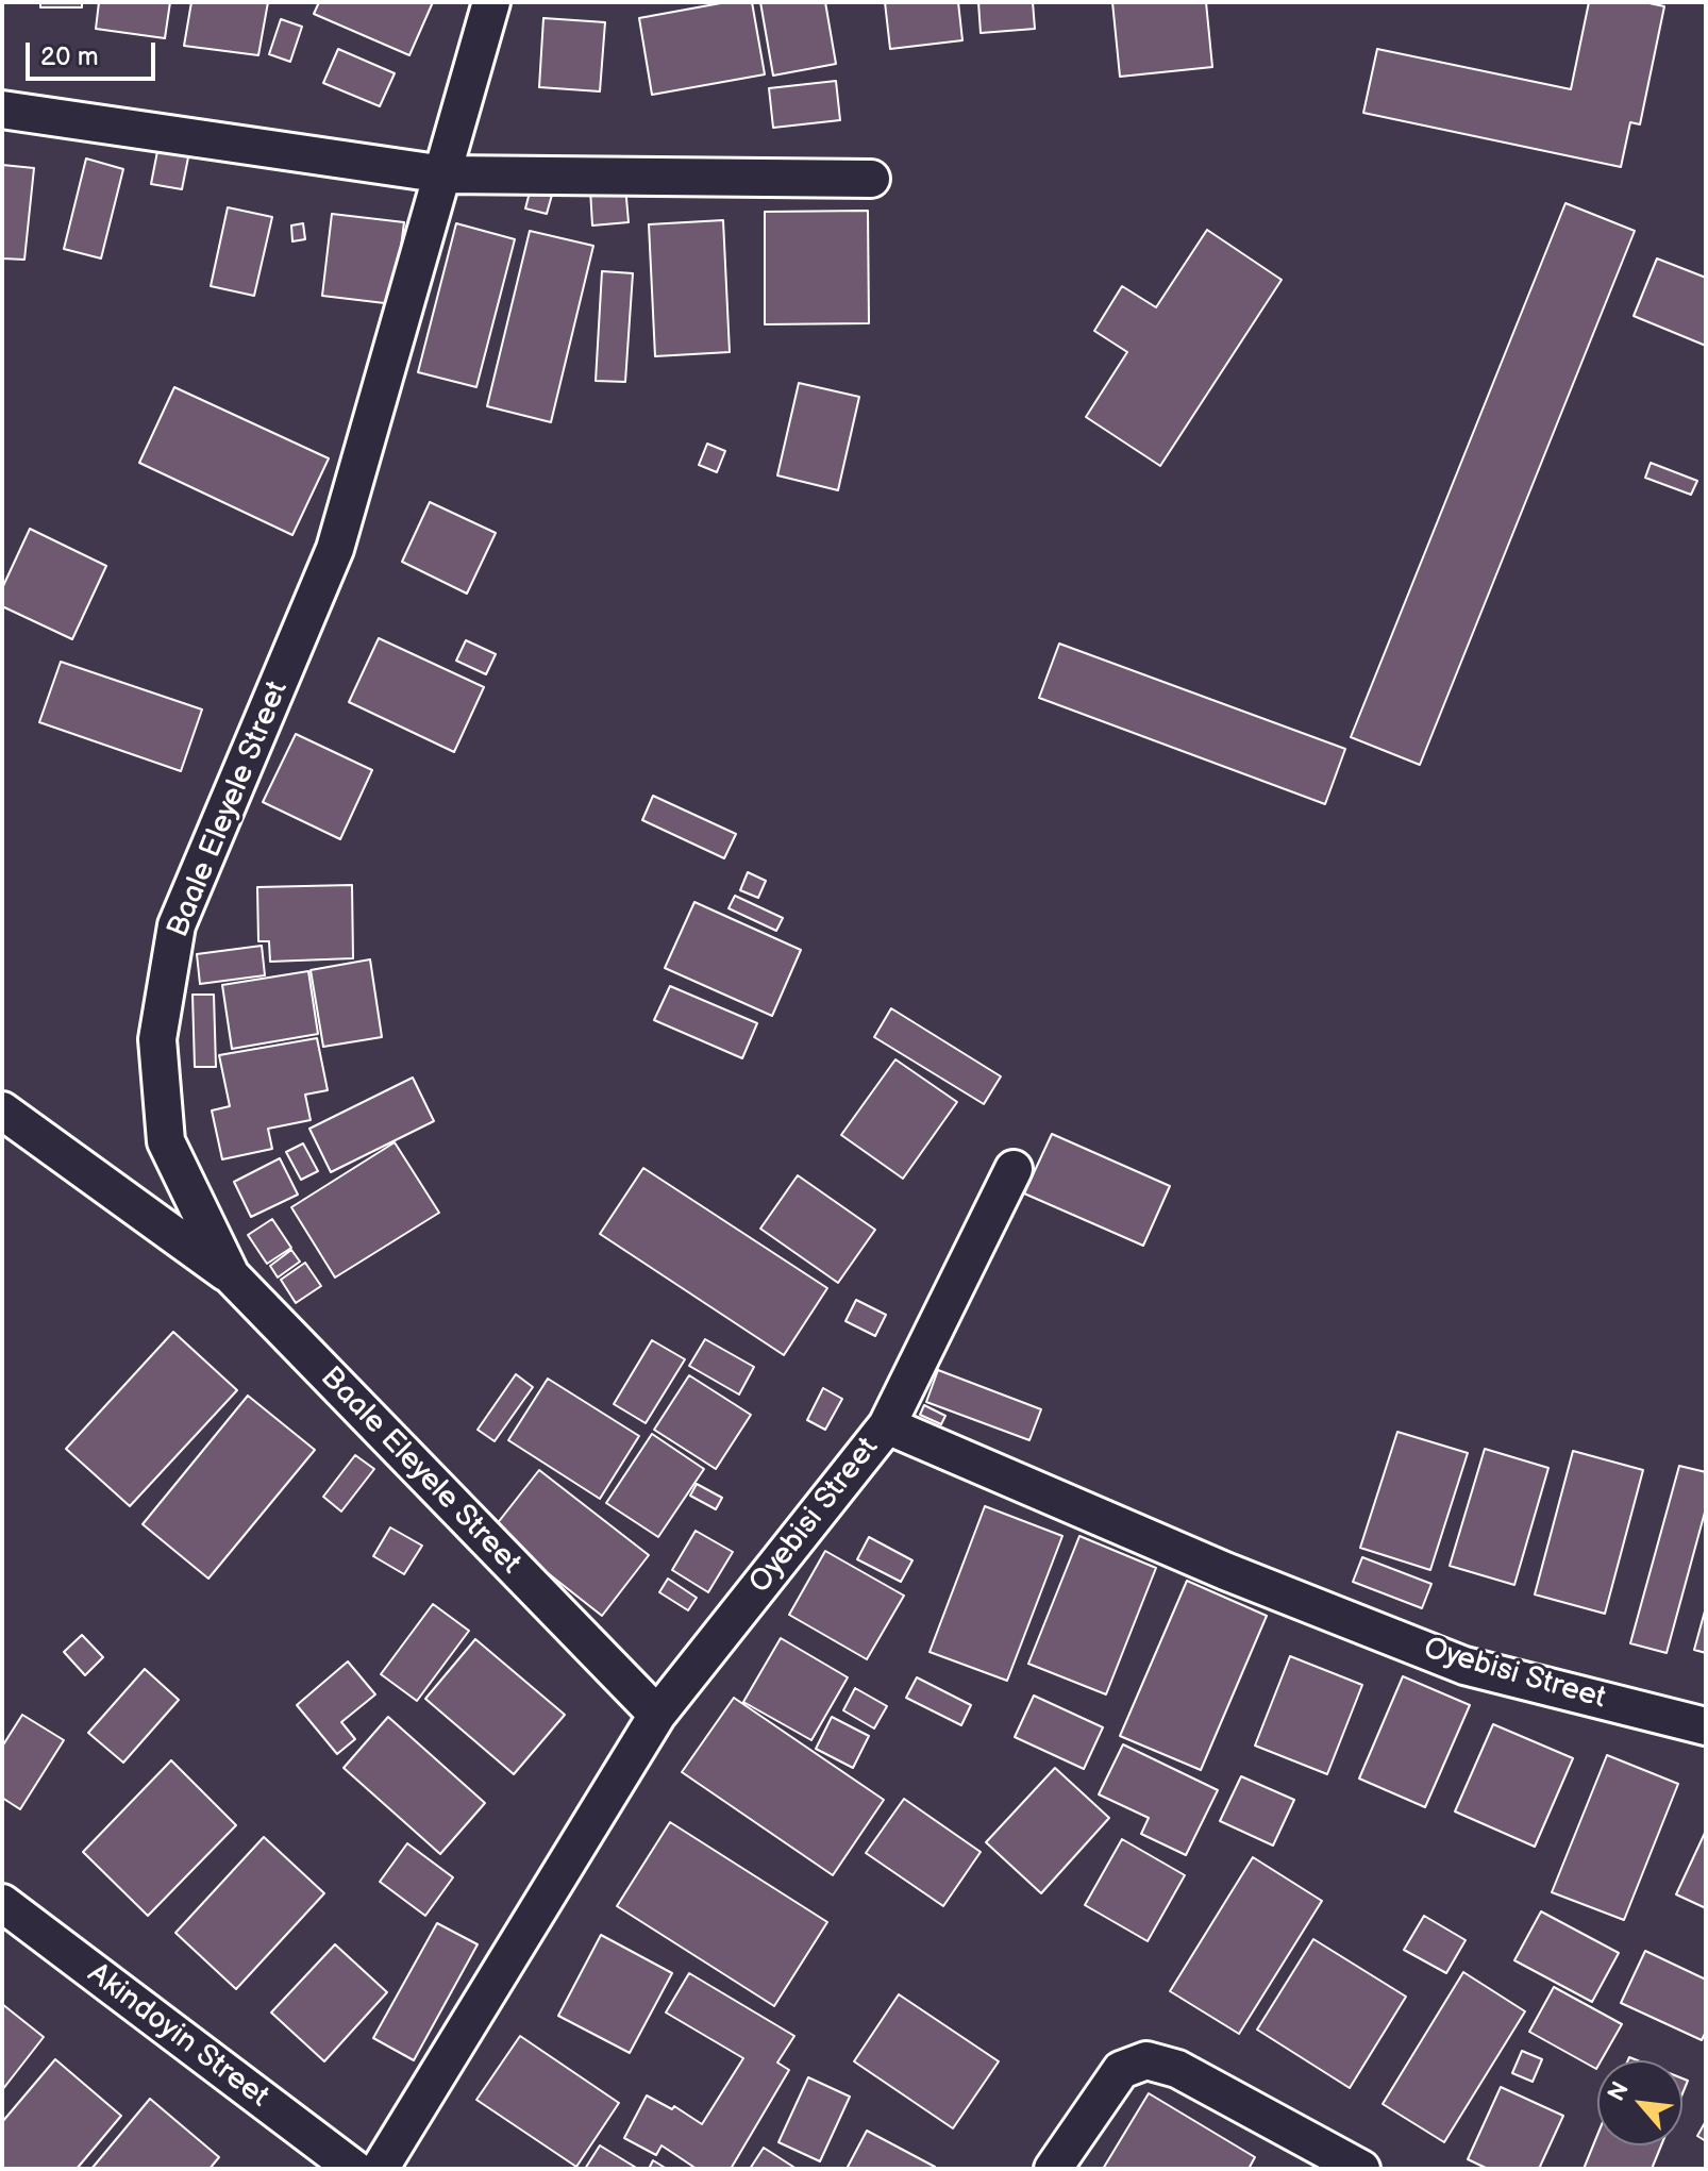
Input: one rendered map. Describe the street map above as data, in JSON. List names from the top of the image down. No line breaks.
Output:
{"streets":{"street":["Baale Eleyele Street","Oyebisi Street","Akindoyin Street"]},"crossings":[["Baale Eleyele Street","Oyebisi Street"]],"scale_bar":"20 m","north":"top left"}
